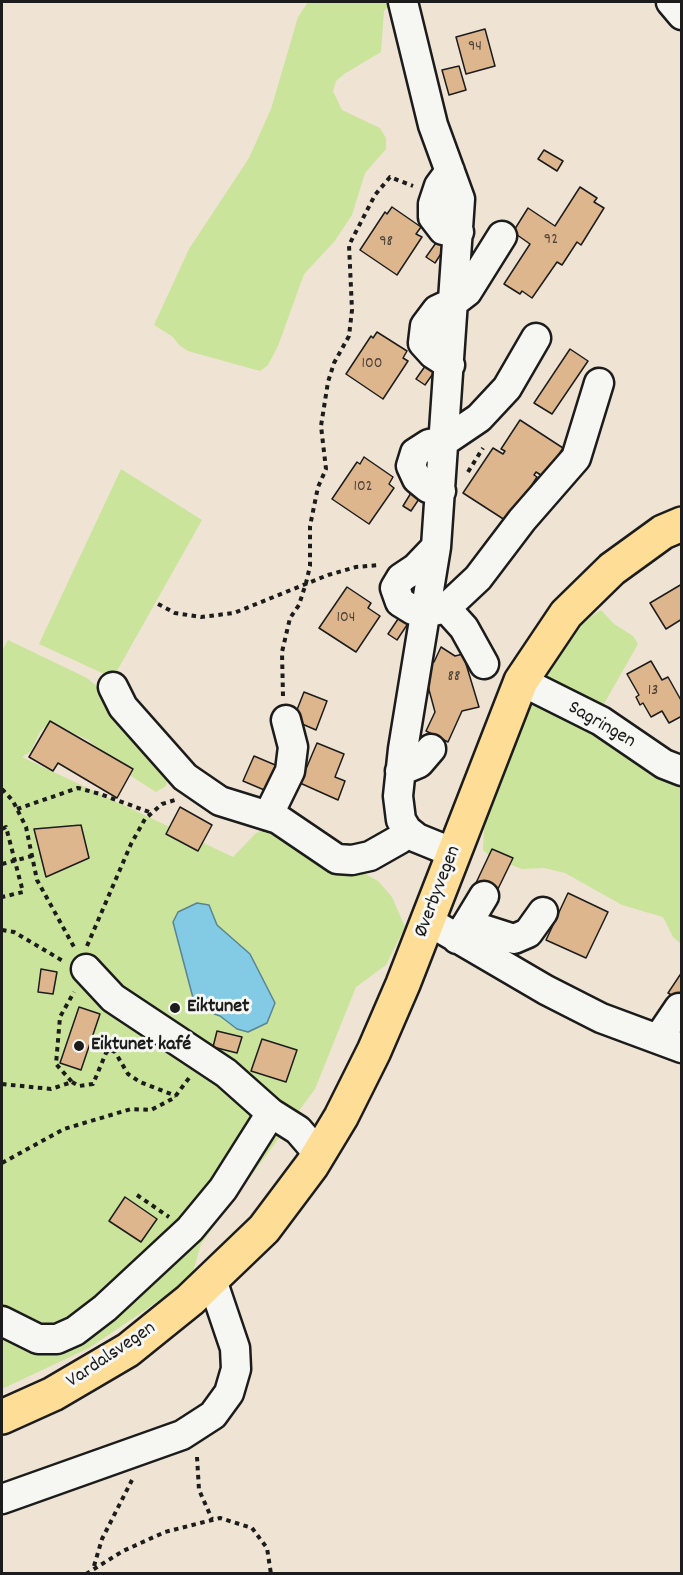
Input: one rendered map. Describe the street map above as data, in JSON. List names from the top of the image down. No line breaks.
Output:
{"streets":{"main road":["Øverbyvegen","Vardalsvegen"],"street":["Sagringen"]},"crossings":[["Sagringen","Øverbyvegen"],["Øverbyvegen","Vardalsvegen"]],"places":["Eiktunet","Eiktunet kafé"],"house_numbers":["94","92","98","100","102","104","88","13"]}
